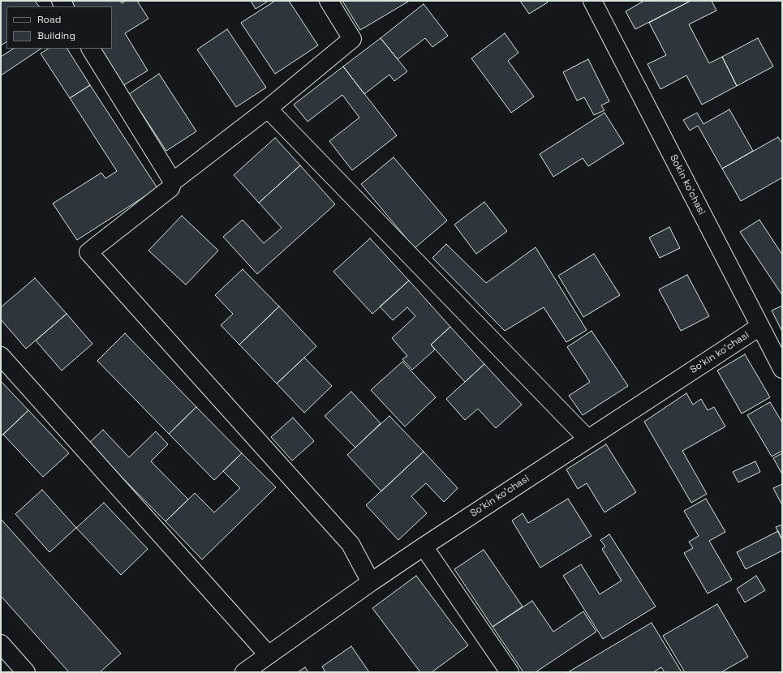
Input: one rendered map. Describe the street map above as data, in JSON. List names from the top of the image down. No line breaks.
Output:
{"streets":{"street":["Sokin ko'chasi","So'kin ko'chasi"]},"crossings":[["Sokin ko'chasi","So'kin ko'chasi"]],"legend":["Road","Building"]}
